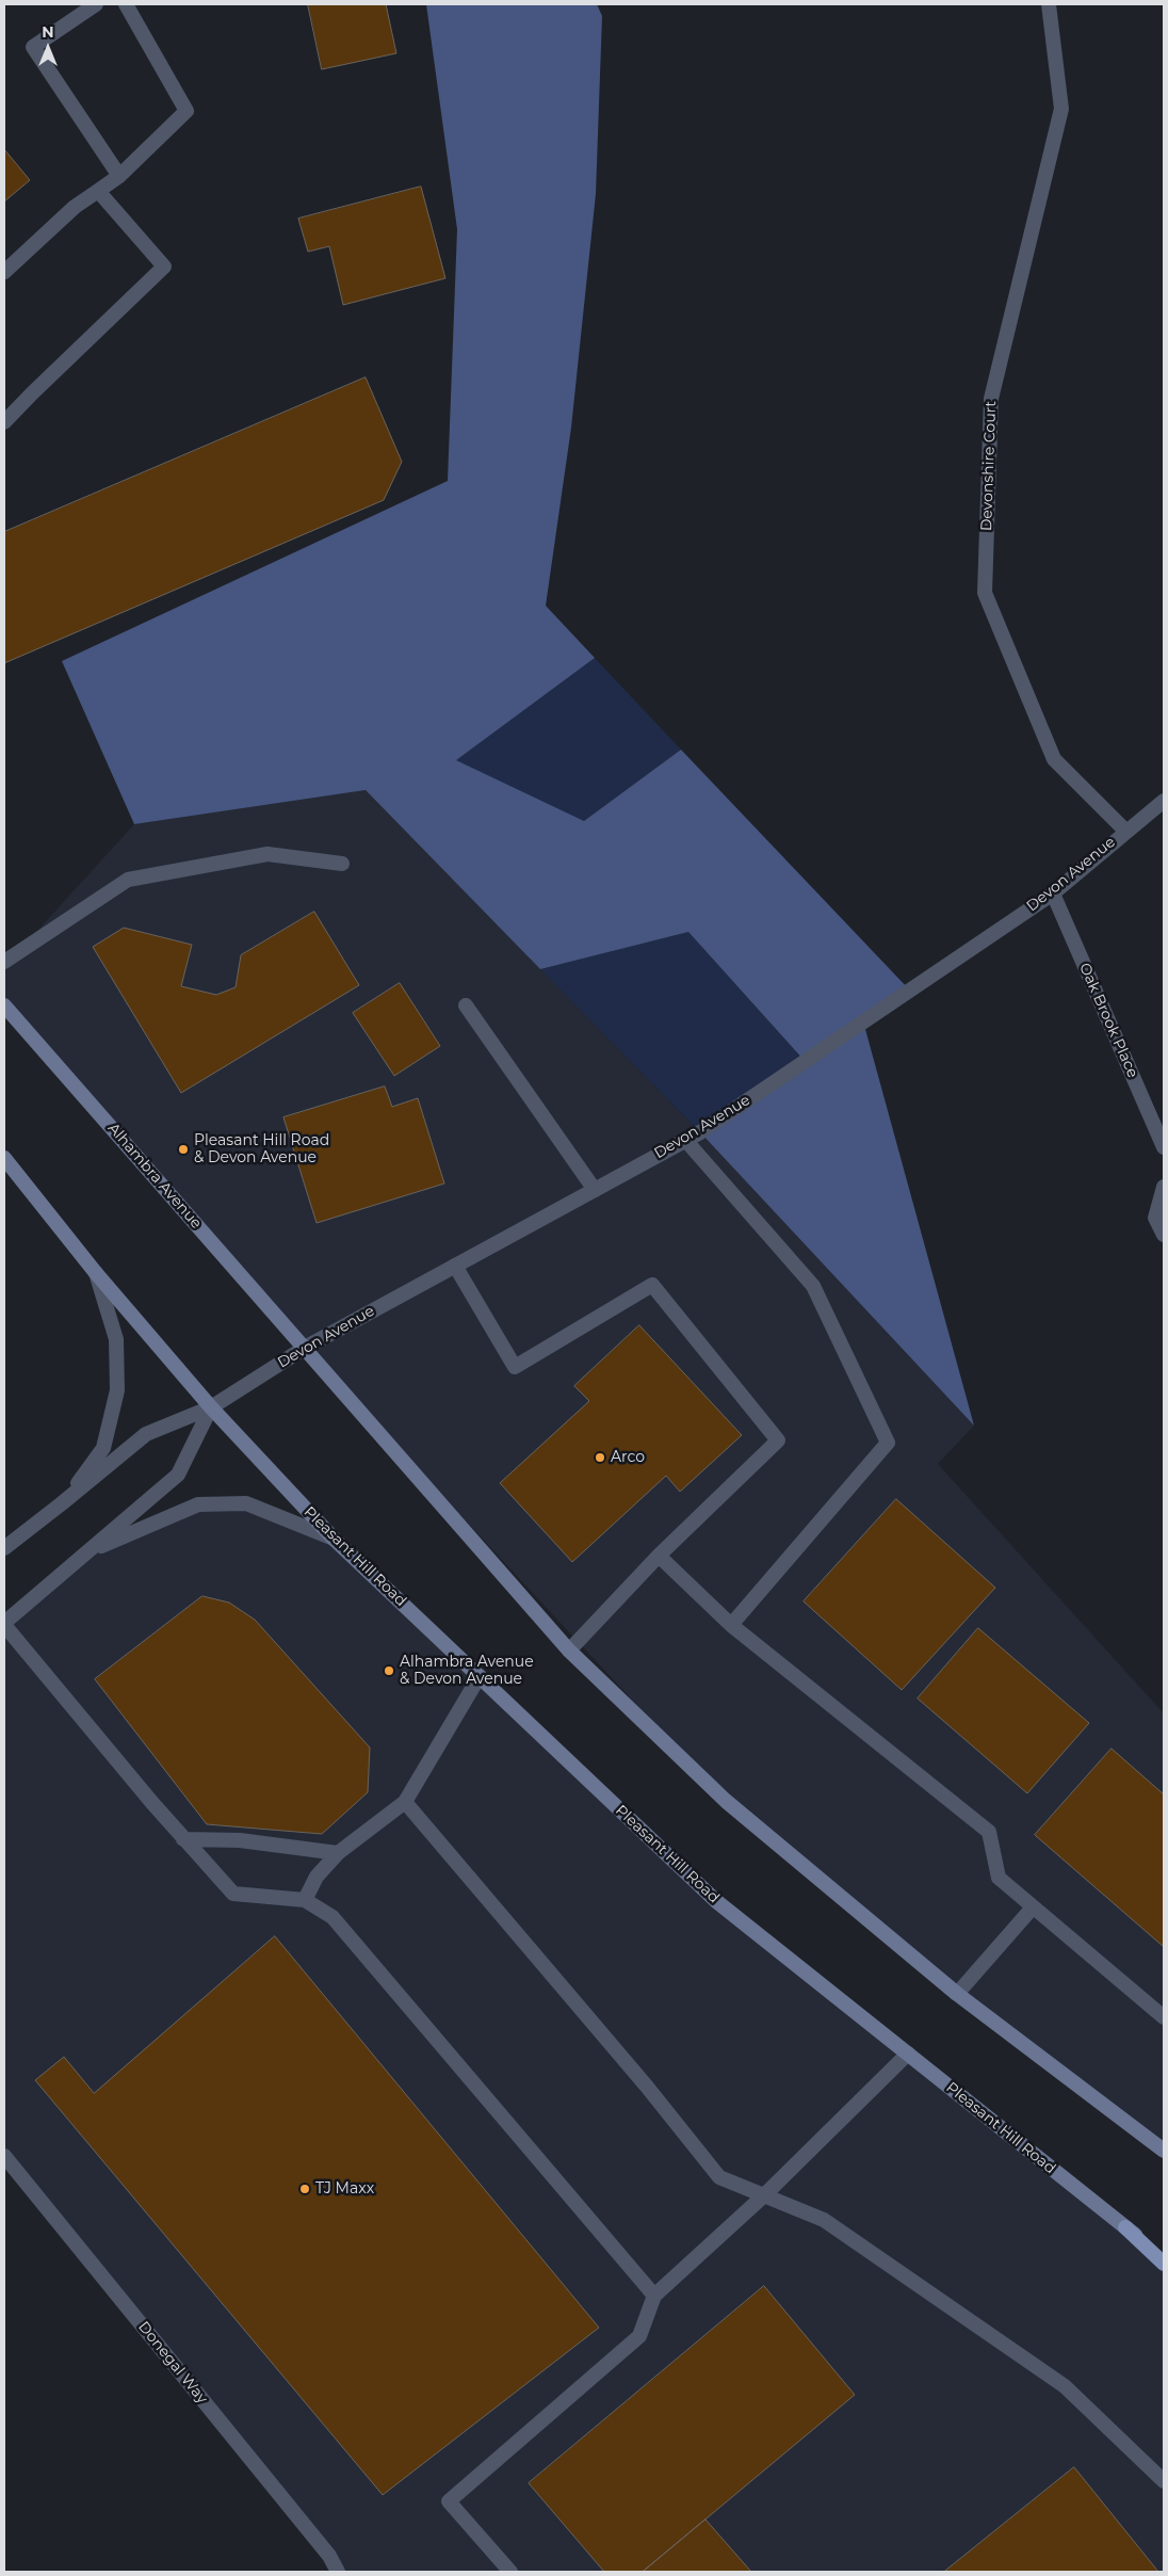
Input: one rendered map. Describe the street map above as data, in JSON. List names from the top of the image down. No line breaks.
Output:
{"streets":{"main road":["Alhambra Avenue","Pleasant Hill Road"],"street":["Devonshire Court","Devon Avenue","Oak Brook Place","Donegal Way"]},"crossings":[["Devonshire Court","Devon Avenue"],["Devon Avenue","Oak Brook Place"],["Devon Avenue","Alhambra Avenue"],["Devon Avenue","Pleasant Hill Road"]],"places":["Pleasant Hill Road & Devon Avenue","Arco","Alhambra Avenue & Devon Avenue","TJ Maxx"],"north":"top"}
